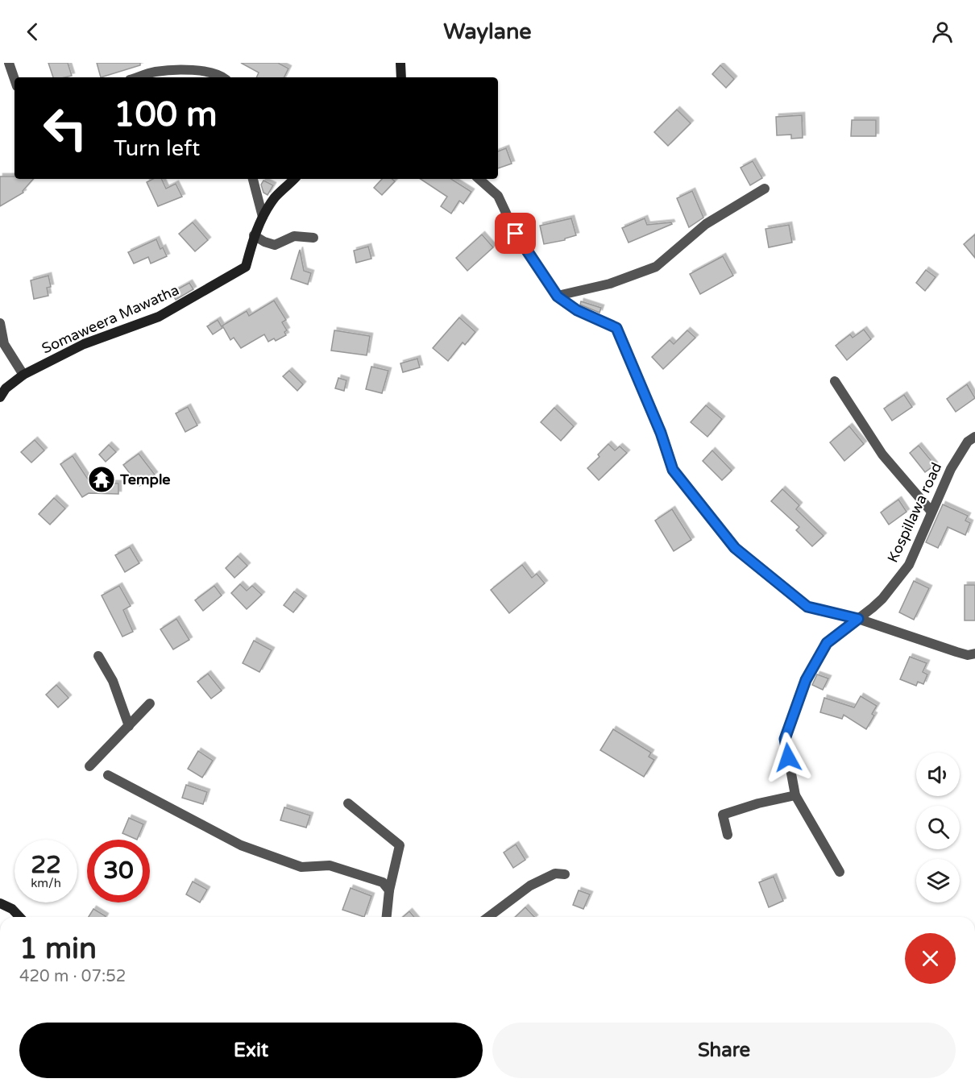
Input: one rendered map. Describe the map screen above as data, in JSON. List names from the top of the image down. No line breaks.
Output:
{"streets":{"street":["Somaweera Mawatha","Kospillawa road"]},"places":{"temple":["Temple"]},"page":{"header":"Waylane","turn":["100 m","Turn left"],"speed":"22 km/h","limit":"30","heading":["1 min","420 m · 07:52"],"buttons":["Exit","Share"]}}
